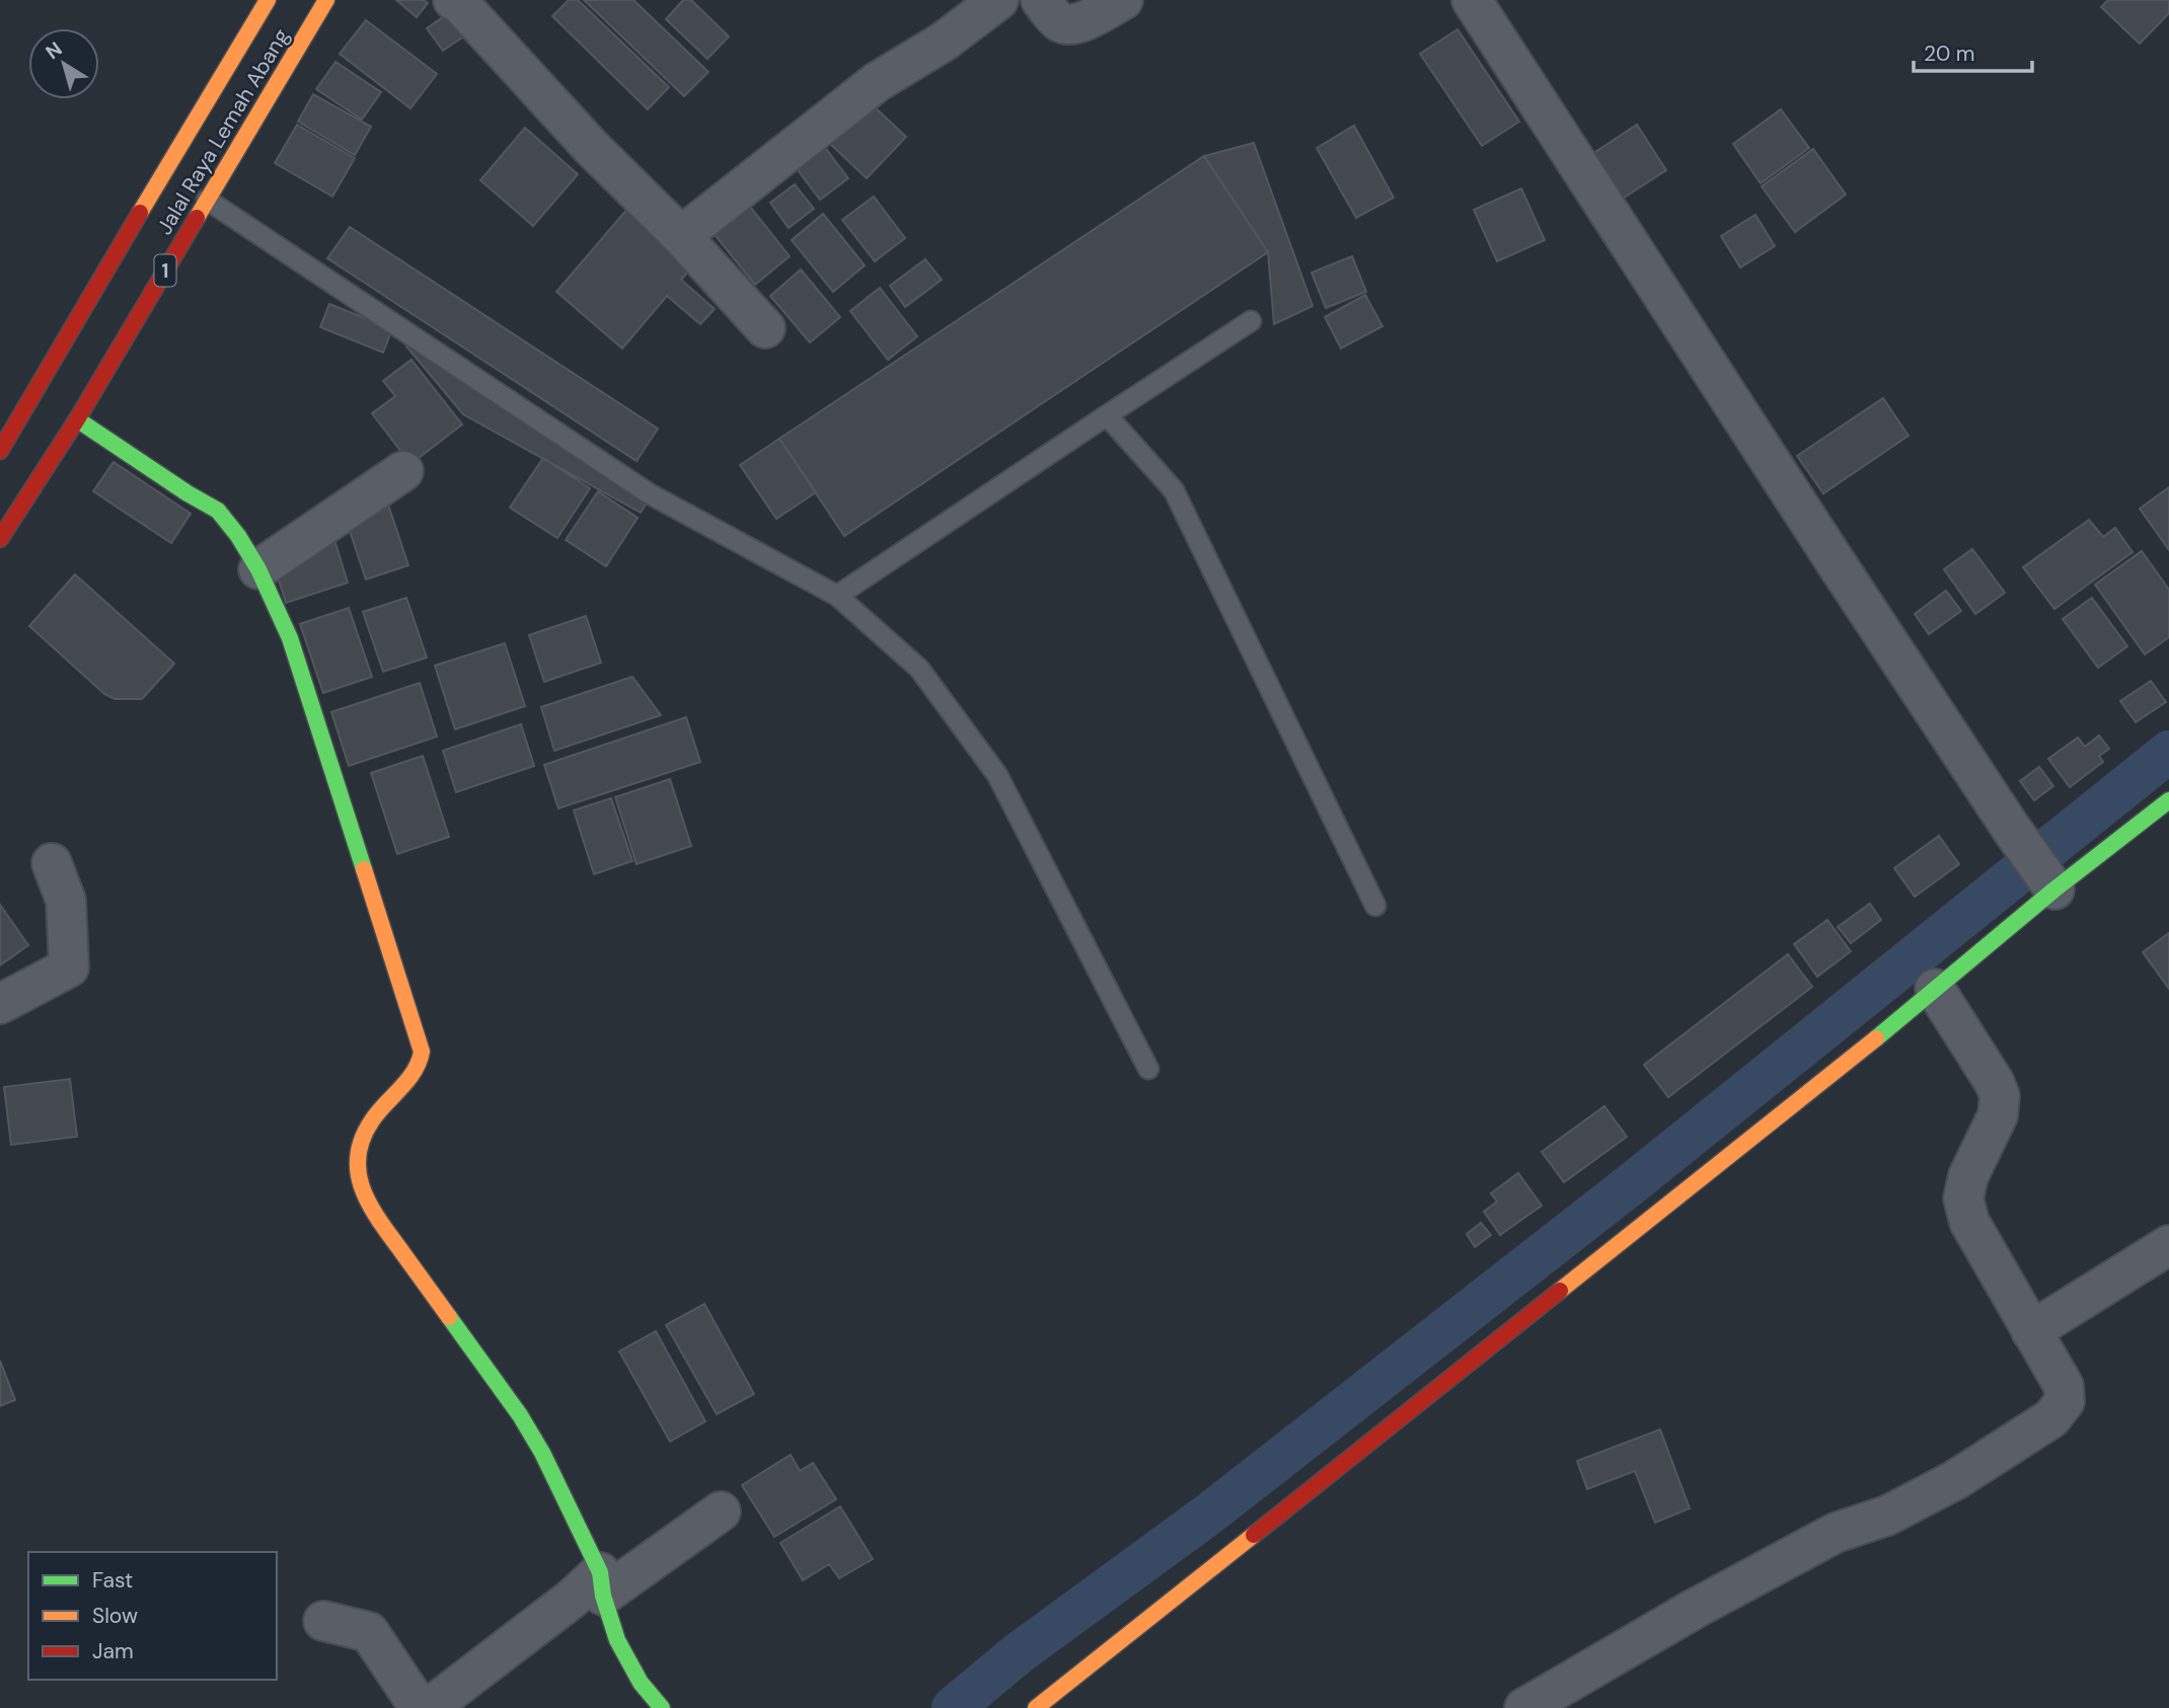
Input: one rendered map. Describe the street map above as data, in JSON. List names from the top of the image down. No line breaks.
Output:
{"streets":{"main road":["Jalal Raya Lemah Abang","1"]},"legend":["Fast","Slow","Jam"],"scale_bar":"20 m","north":"top left"}
